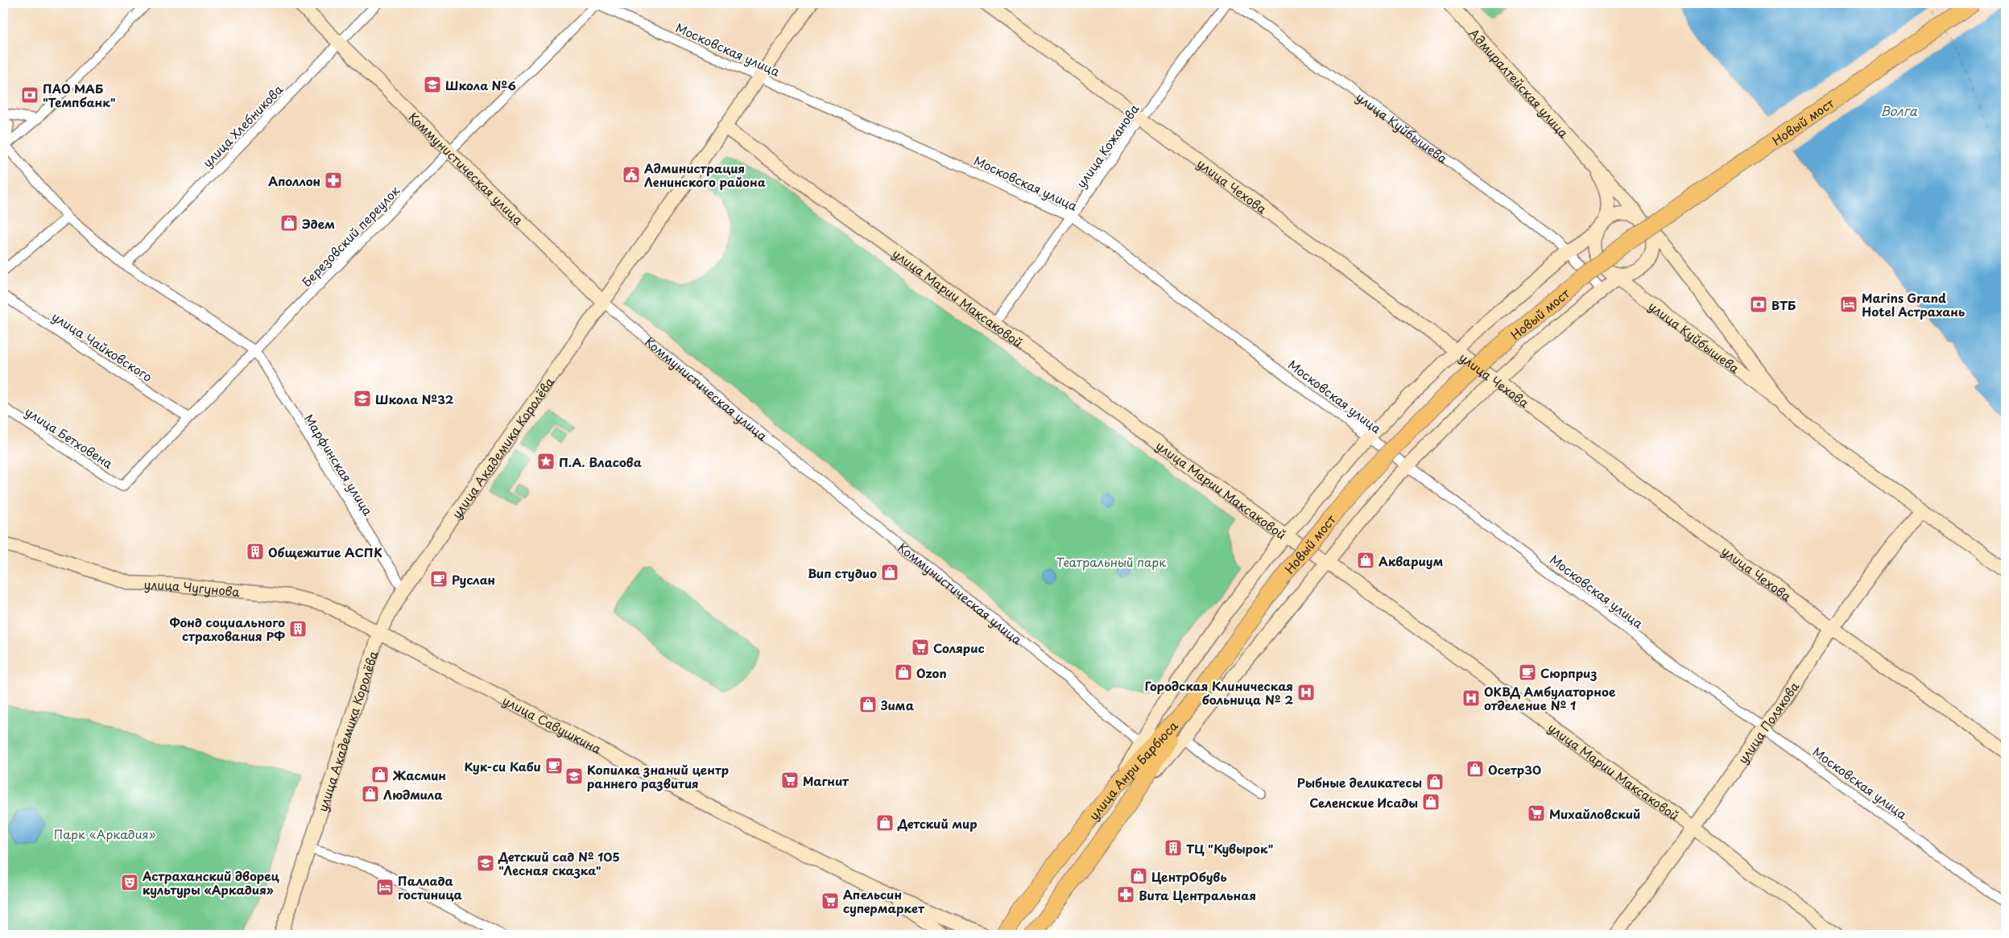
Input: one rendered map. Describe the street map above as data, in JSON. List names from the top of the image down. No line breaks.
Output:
{"streets":{"highway":["Новый мост","улица Анри Барбюса"],"street":["Московская улица","Адмиралтейская улица","улица Хлебникова","улица Куйбышева","улица Кожанова","Коммунистическая улица","улица Чехова","Березовский переулок","улица Марии Максаковой","улица Чайковского","улица Бетховена","улица Академика Королёва","Марфинская улица","улица Чугунова","улица Полякова","улица Савушкина"]},"crossings":[["Московская улица","улица Кожанова"],["Московская улица","Березовский переулок"],["Московская улица","улица Академика Королёва"],["Московская улица","улица Полякова"],["Новый мост","улица Анри Барбюса"],["улица Хлебникова","Коммунистическая улица"],["улица Кожанова","улица Чехова"],["улица Кожанова","улица Марии Максаковой"],["Коммунистическая улица","Березовский переулок"],["Коммунистическая улица","улица Академика Королёва"],["улица Чехова","улица Полякова"],["Березовский переулок","улица Чайковского"],["Березовский переулок","улица Бетховена"],["Березовский переулок","Марфинская улица"],["улица Марии Максаковой","улица Академика Королёва"],["улица Марии Максаковой","улица Полякова"],["улица Академика Королёва","Марфинская улица"],["улица Академика Королёва","улица Чугунова"],["улица Академика Королёва","улица Савушкина"],["улица Чугунова","улица Савушкина"]],"water":["Волга"],"parks":["Театральный парк","Парк «Аркадия»"],"places":{"school or university":["Школа №6","Школа №32","Копилка знаний центр раннего развития","Детский сад № 105 \"Лесная сказка\""],"bank":["ПАО МАБ \"Темпбанк\"","ВТБ"],"public building":["Администрация Ленинского района"],"pharmacy":["Аполлон","Вита Центральная"],"shop":["Эдем","Аквариум","Вип студио","Ozon","Зима","Осетр30","Жасмин","Рыбные деликатесы","Людмила","Селенские Исады","Детский мир","ЦентрОбувь"],"hotel":["Marins Grand Hotel Астрахань","Паллада гостиница"],"place":["П.А. Власова"],"building":["Общежитие АСПК","Фонд социального страхования РФ","ТЦ \"Кувырок\""],"cafe":["Руслан","Сюрприз","Кук-си Каби"],"supermarket":["Солярис","Магнит","Михайловский","Апельсин супермаркет"],"hospital":["Городская Клиническая больница № 2","ОКВД Амбулаторное отделение № 1"],"theatre":["Астраханский дворец культуры «Аркадия»"]}}
